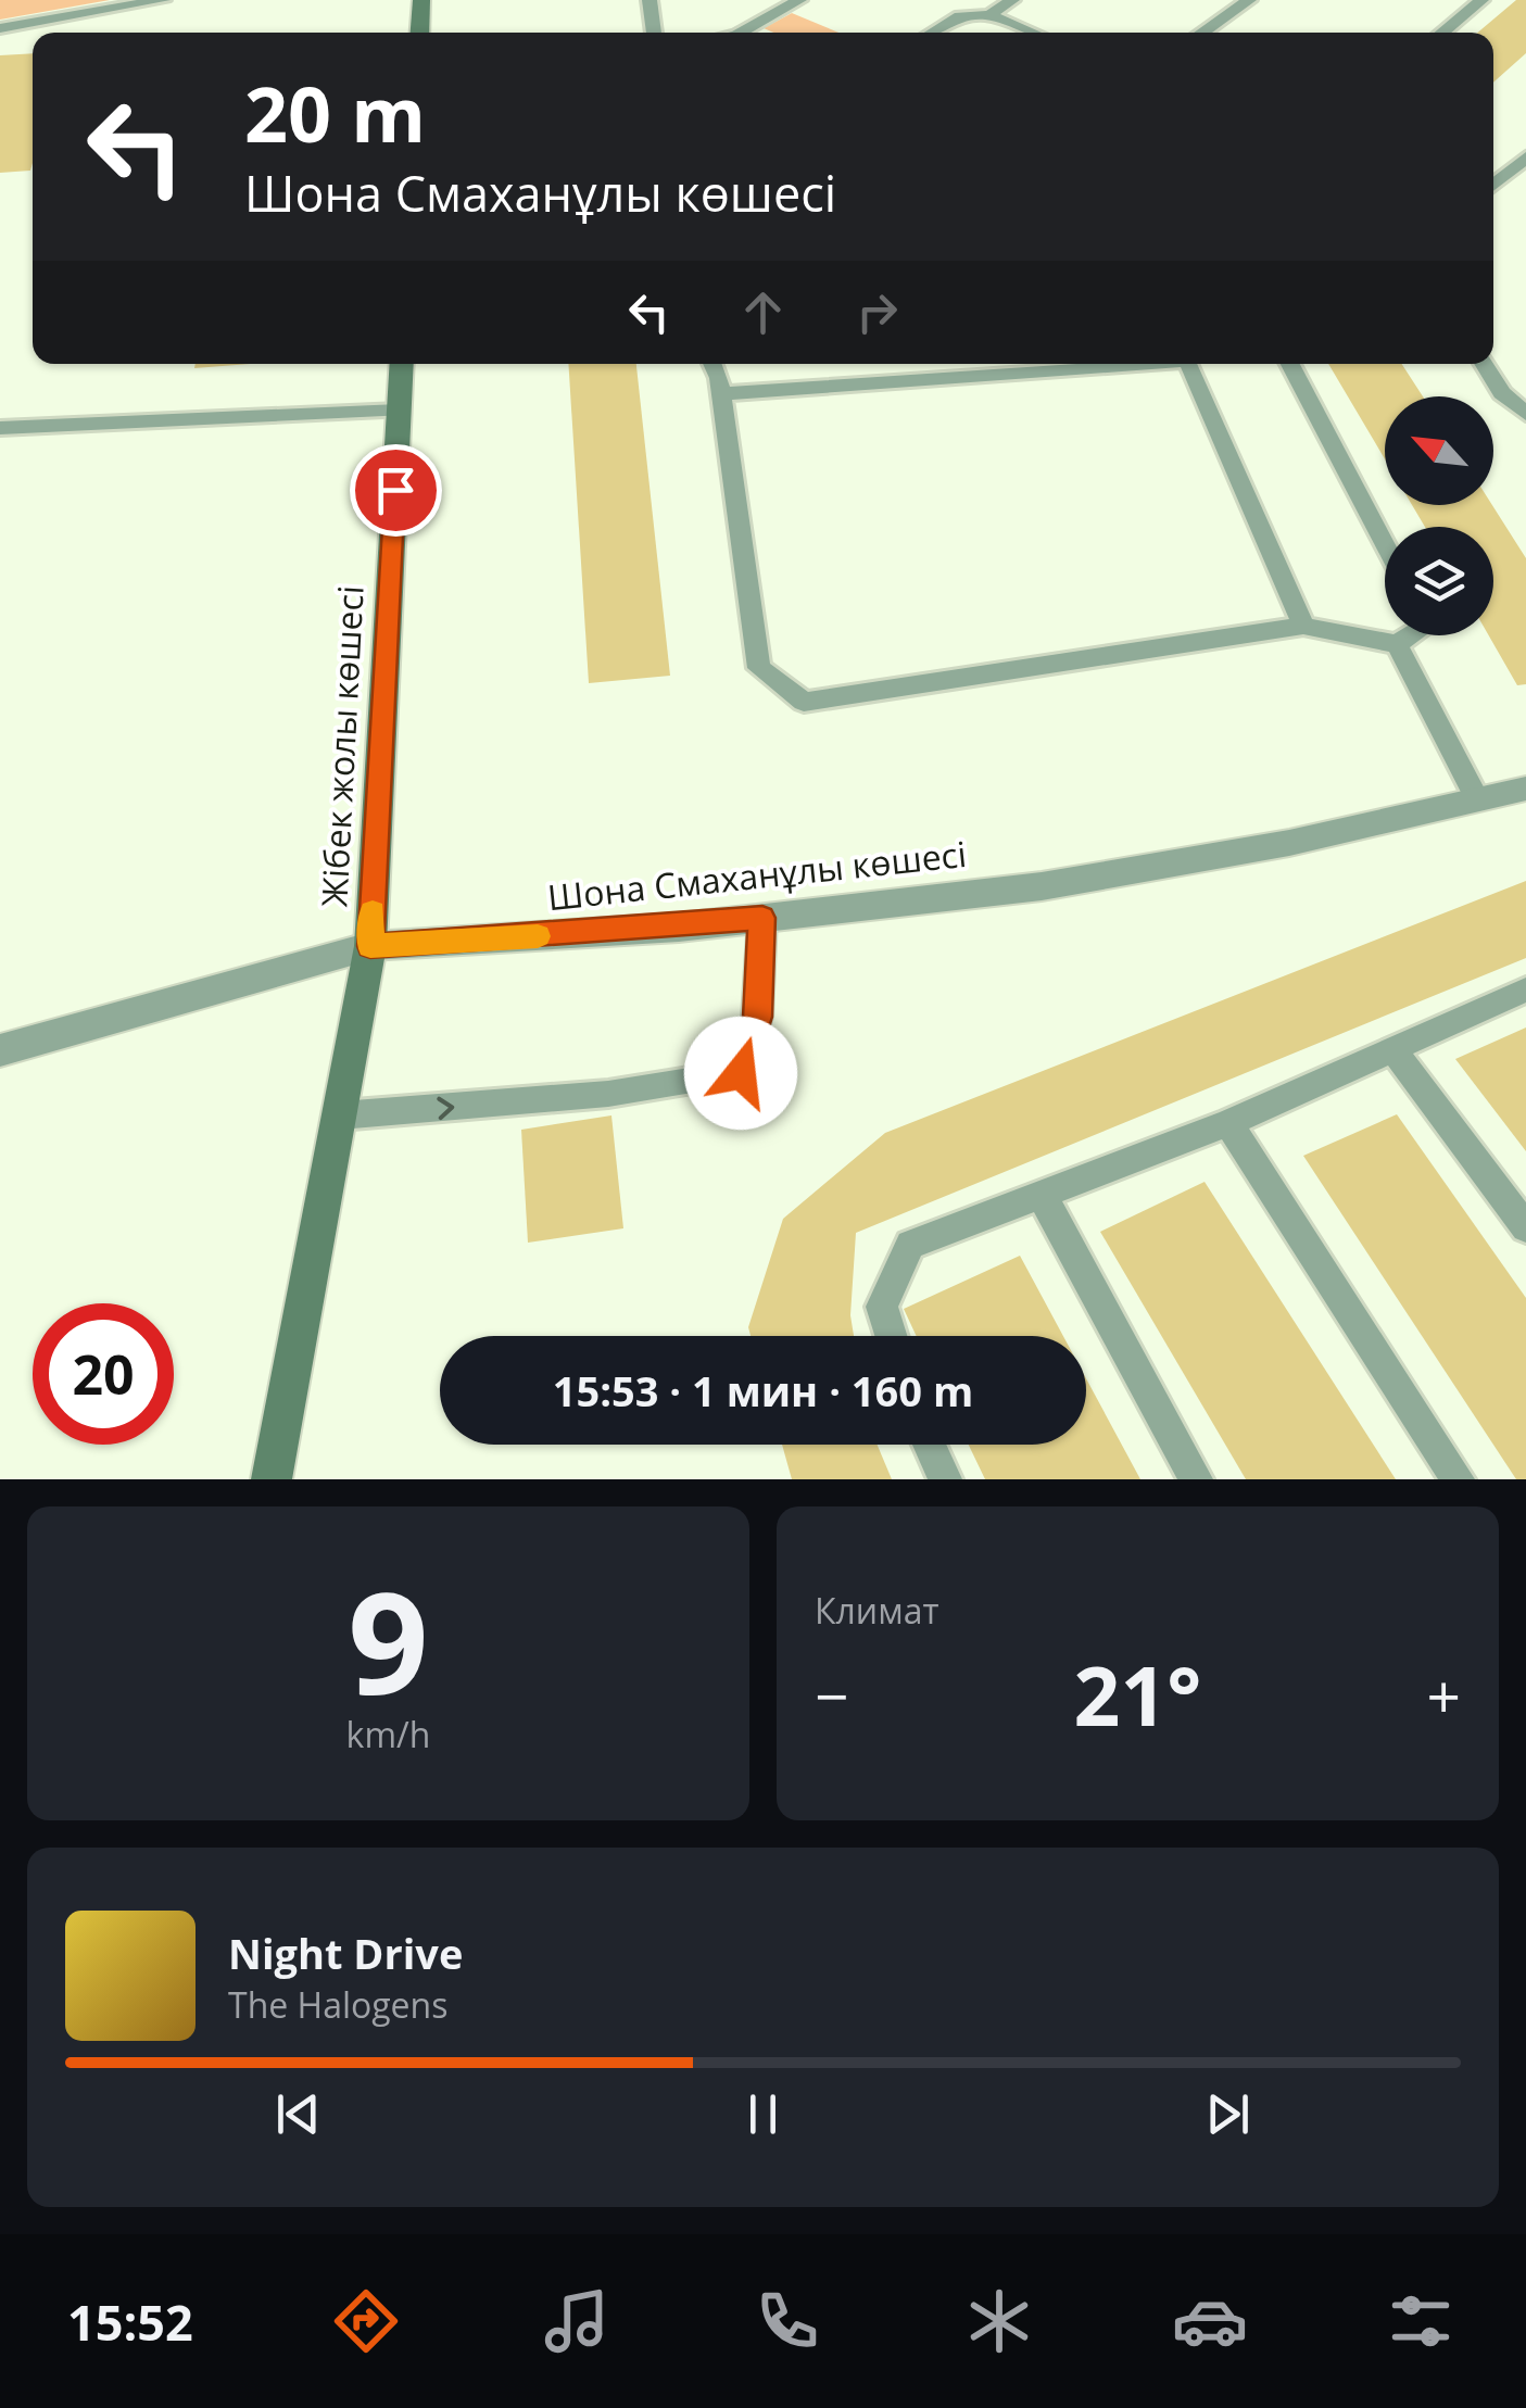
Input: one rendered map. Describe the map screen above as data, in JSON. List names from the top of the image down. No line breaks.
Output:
{"streets":{"main road":["Жібек жолы көшесі"],"street":["Шона Смаханұлы көшесі"]},"crossings":[["Жібек жолы көшесі","Шона Смаханұлы көшесі"]],"north":"top left","page":{"turn":["20 m","Шона Смаханұлы көшесі"],"limit":"20","trip":"15:53 · 1 мин · 160 m","tile":[["9","km/h"],"Климат"],"heat":["−","21°","+"],"song":["Night Drive","The Halogens"],"tabs":"15:52"}}
